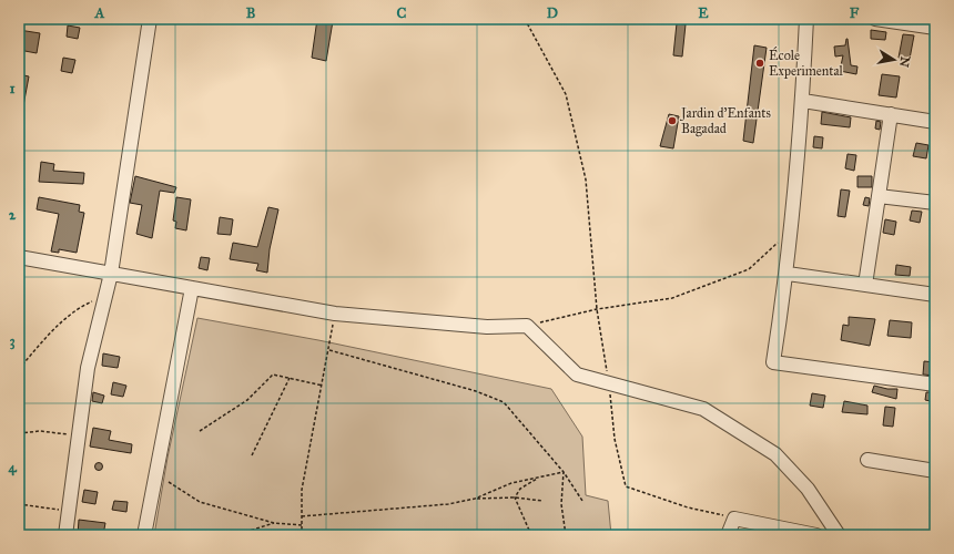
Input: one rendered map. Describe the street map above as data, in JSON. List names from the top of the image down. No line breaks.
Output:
{"places":["École Experimental","Jardin d’Enfants Bagadad"],"north":"right","grid":{"columns":["A","B","C","D","E","F"],"rows":["1","2","3","4"]}}
